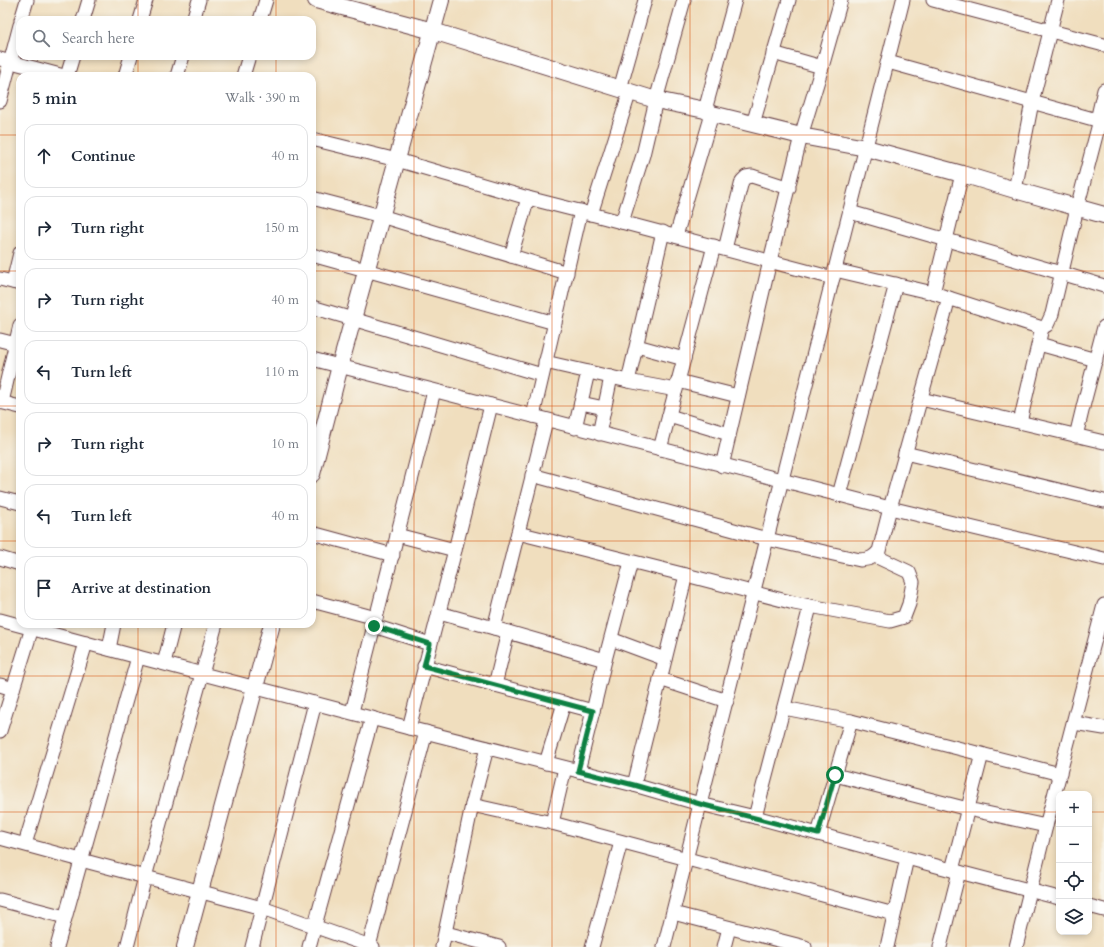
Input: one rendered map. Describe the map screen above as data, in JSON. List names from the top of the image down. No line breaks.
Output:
{"page":{"search":"Search here","heading":["5 min","Walk · 390 m"],"list":[["Continue","40 m"],["Turn right","150 m"],["Turn right","40 m"],["Turn left","110 m"],["Turn right","10 m"],["Turn left","40 m"],"Arrive at destination"],"map_buttons":["+","−"]}}
